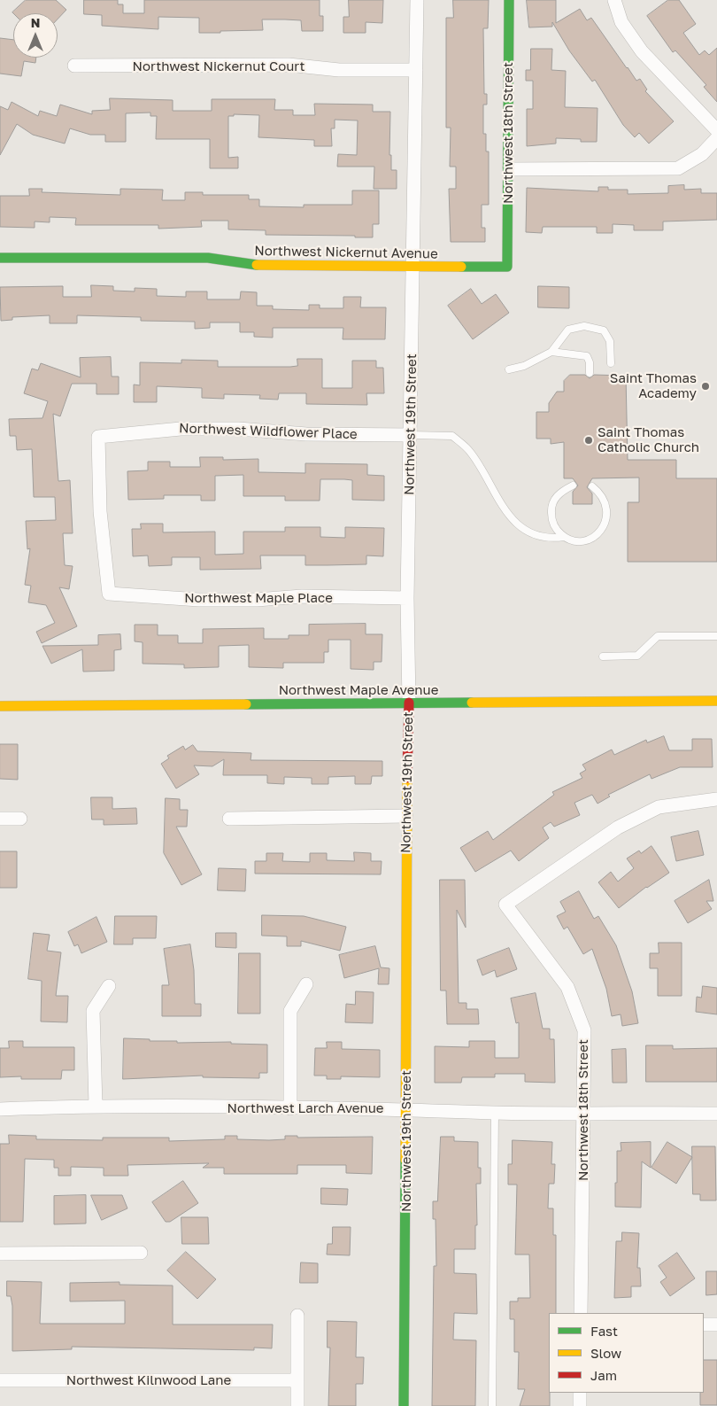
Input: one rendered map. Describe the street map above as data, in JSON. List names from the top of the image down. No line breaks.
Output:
{"streets":{"street":["Northwest Nickernut Court","Northwest 18th Street","Northwest Nickernut Avenue","Northwest 19th Street","Northwest Wildflower Place","Northwest Maple Place","Northwest Maple Avenue","Northwest Larch Avenue","Northwest Kilnwood Lane"]},"crossings":[["Northwest Nickernut Court","Northwest 19th Street"],["Northwest 18th Street","Northwest Nickernut Avenue"],["Northwest 18th Street","Northwest Larch Avenue"],["Northwest Nickernut Avenue","Northwest 19th Street"],["Northwest 19th Street","Northwest Wildflower Place"],["Northwest 19th Street","Northwest Maple Place"],["Northwest 19th Street","Northwest Maple Avenue"],["Northwest 19th Street","Northwest Larch Avenue"],["Northwest Wildflower Place","Northwest Maple Place"]],"places":["Saint Thomas Academy","Saint Thomas Catholic Church"],"legend":["Fast","Slow","Jam"],"north":"top"}
